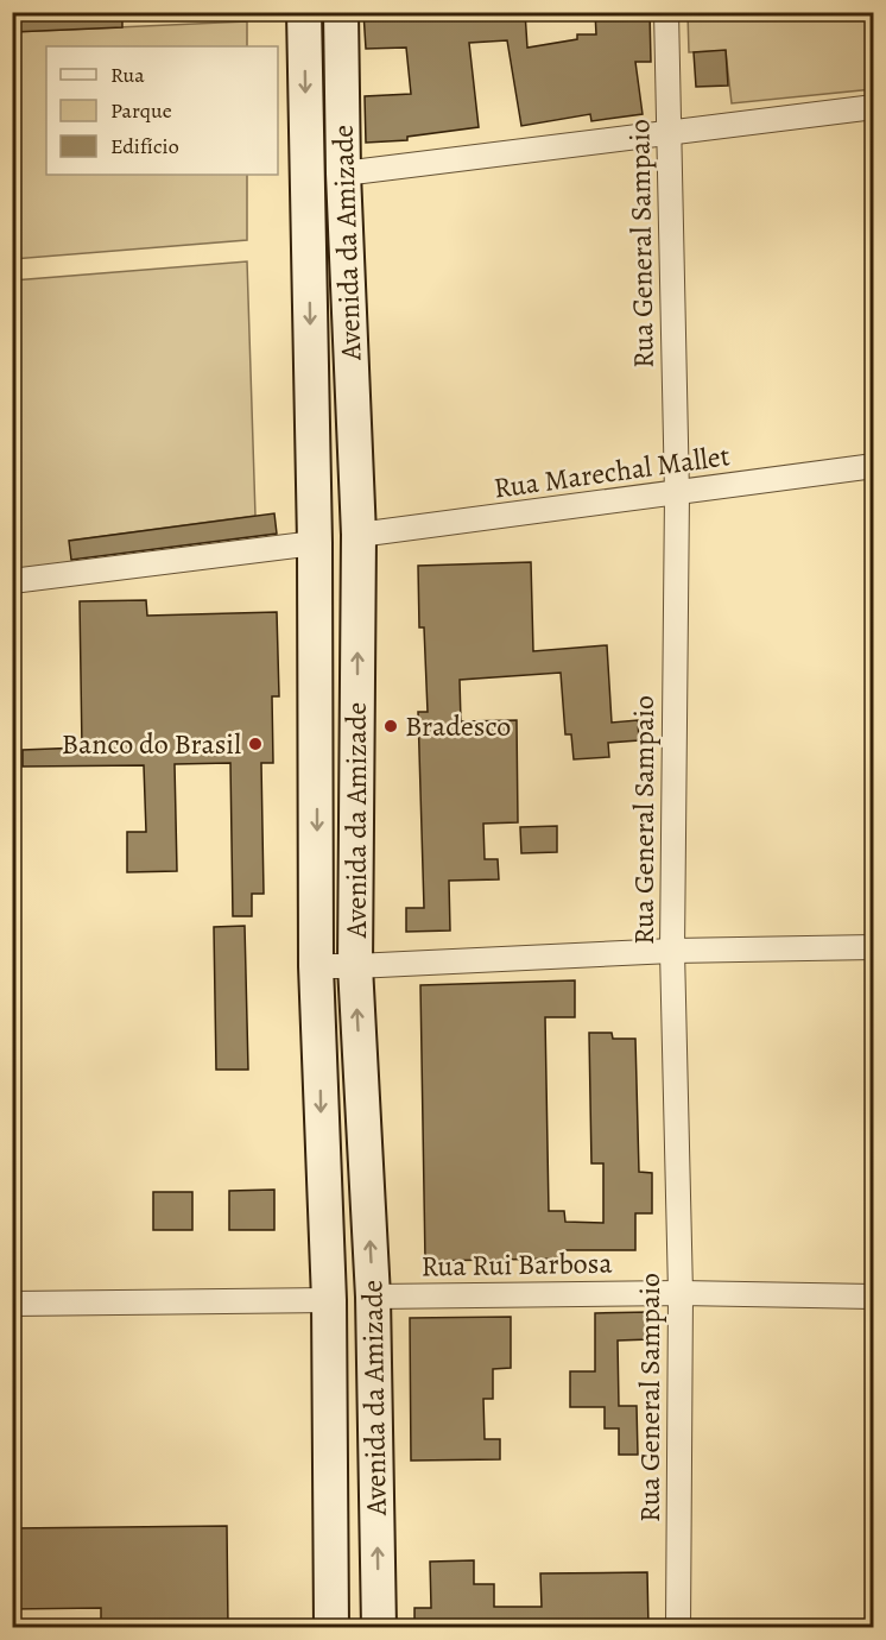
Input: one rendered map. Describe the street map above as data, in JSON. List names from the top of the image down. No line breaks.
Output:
{"streets":{"main road":["Avenida da Amizade"],"street":["Rua General Sampaio","Rua Marechal Mallet","Rua Rui Barbosa"]},"crossings":[["Avenida da Amizade","Rua Marechal Mallet"],["Avenida da Amizade","Rua Rui Barbosa"],["Rua General Sampaio","Rua Marechal Mallet"],["Rua General Sampaio","Rua Rui Barbosa"]],"places":["Bradesco","Banco do Brasil"],"legend":["Rua","Parque","Edifício"]}
